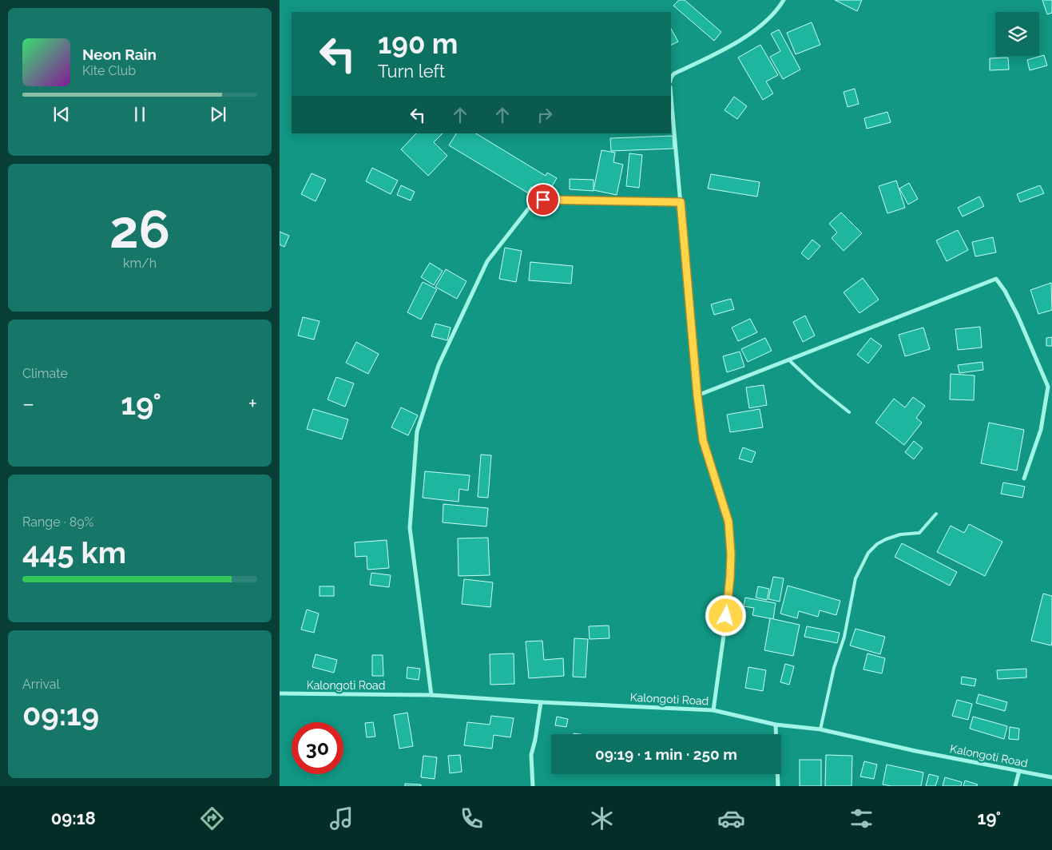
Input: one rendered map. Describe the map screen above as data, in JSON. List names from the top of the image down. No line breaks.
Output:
{"streets":{"street":["Kalongoti Road"]},"page":{"turn":["190 m","Turn left"],"song":["Neon Rain","Kite Club"],"tile":[["26","km/h"],"Climate",["Range · 89%","445 km"],["Arrival","09:19"]],"heat":["−","19°","+"],"limit":"30","trip":"09:19 · 1 min · 250 m","tabs":["09:18","19°"]}}
